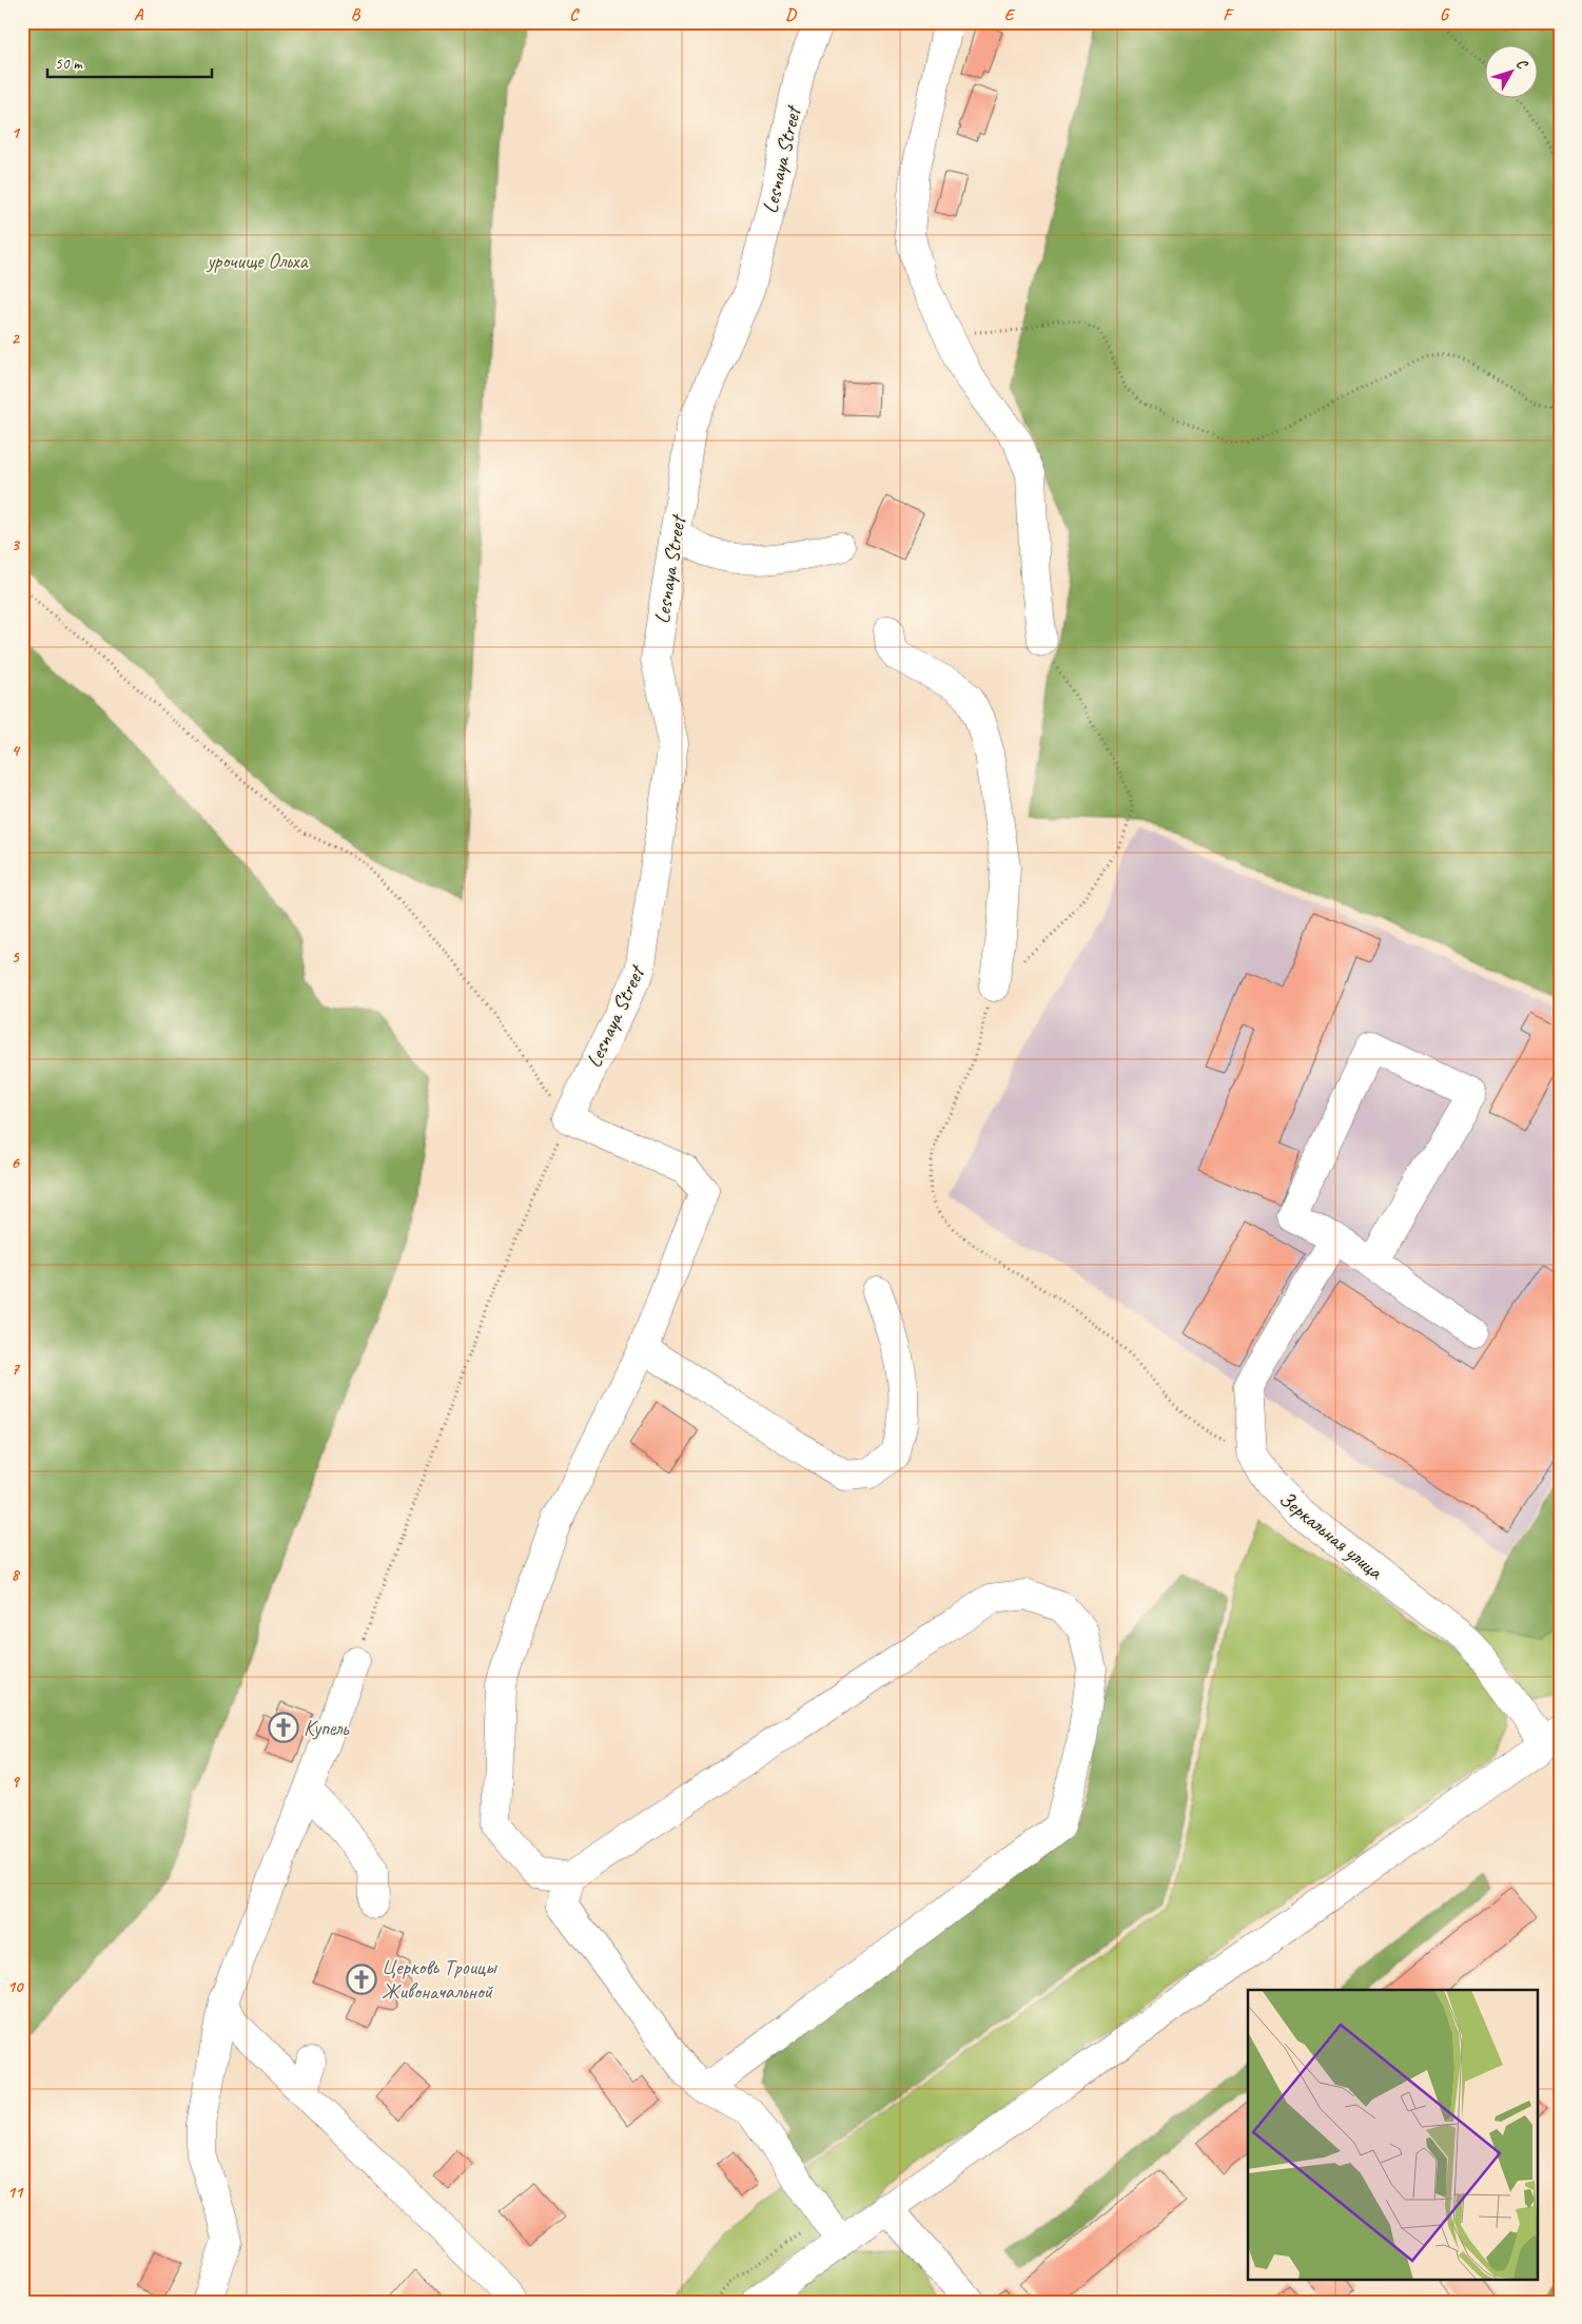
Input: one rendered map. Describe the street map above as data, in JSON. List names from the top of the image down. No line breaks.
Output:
{"streets":{"street":["Lesnaya Street","Зеркальная улица"]},"parks":["урочище Ольха"],"places":{"church":["Купель","Церковь Троицы Живоначальной"]},"scale_bar":"50 m","north":"top right","grid":{"columns":["A","B","C","D","E","F","G"],"rows":["1","2","3","4","5","6","7","8","9","10","11"]}}
